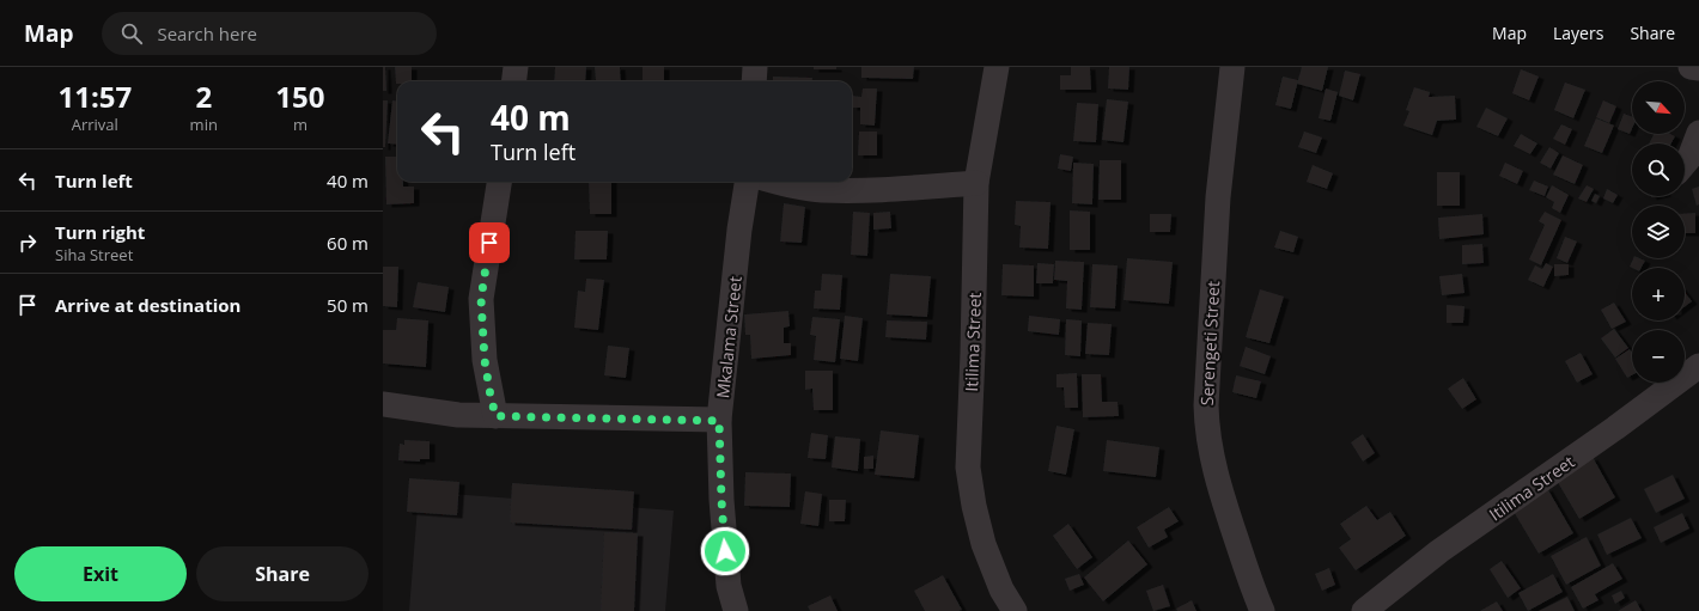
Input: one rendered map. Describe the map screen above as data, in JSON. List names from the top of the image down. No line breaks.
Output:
{"streets":{"street":["Mkalama Street","Itilima Street","Serengeti Street"]},"north":"bottom right","page":{"header":"Map","search":"Search here","nav":["Map","Layers","Share"],"eta":["11:57","Arrival","2","min","150","m"],"map_buttons":["+","−"],"turn":["40 m","Turn left"],"list":[{"name":"Turn left","value":"40 m"},{"name":"Turn right","note":"Siha Street","value":"60 m"},{"name":"Arrive at destination","value":"50 m"}],"buttons":["Exit","Share"]}}
